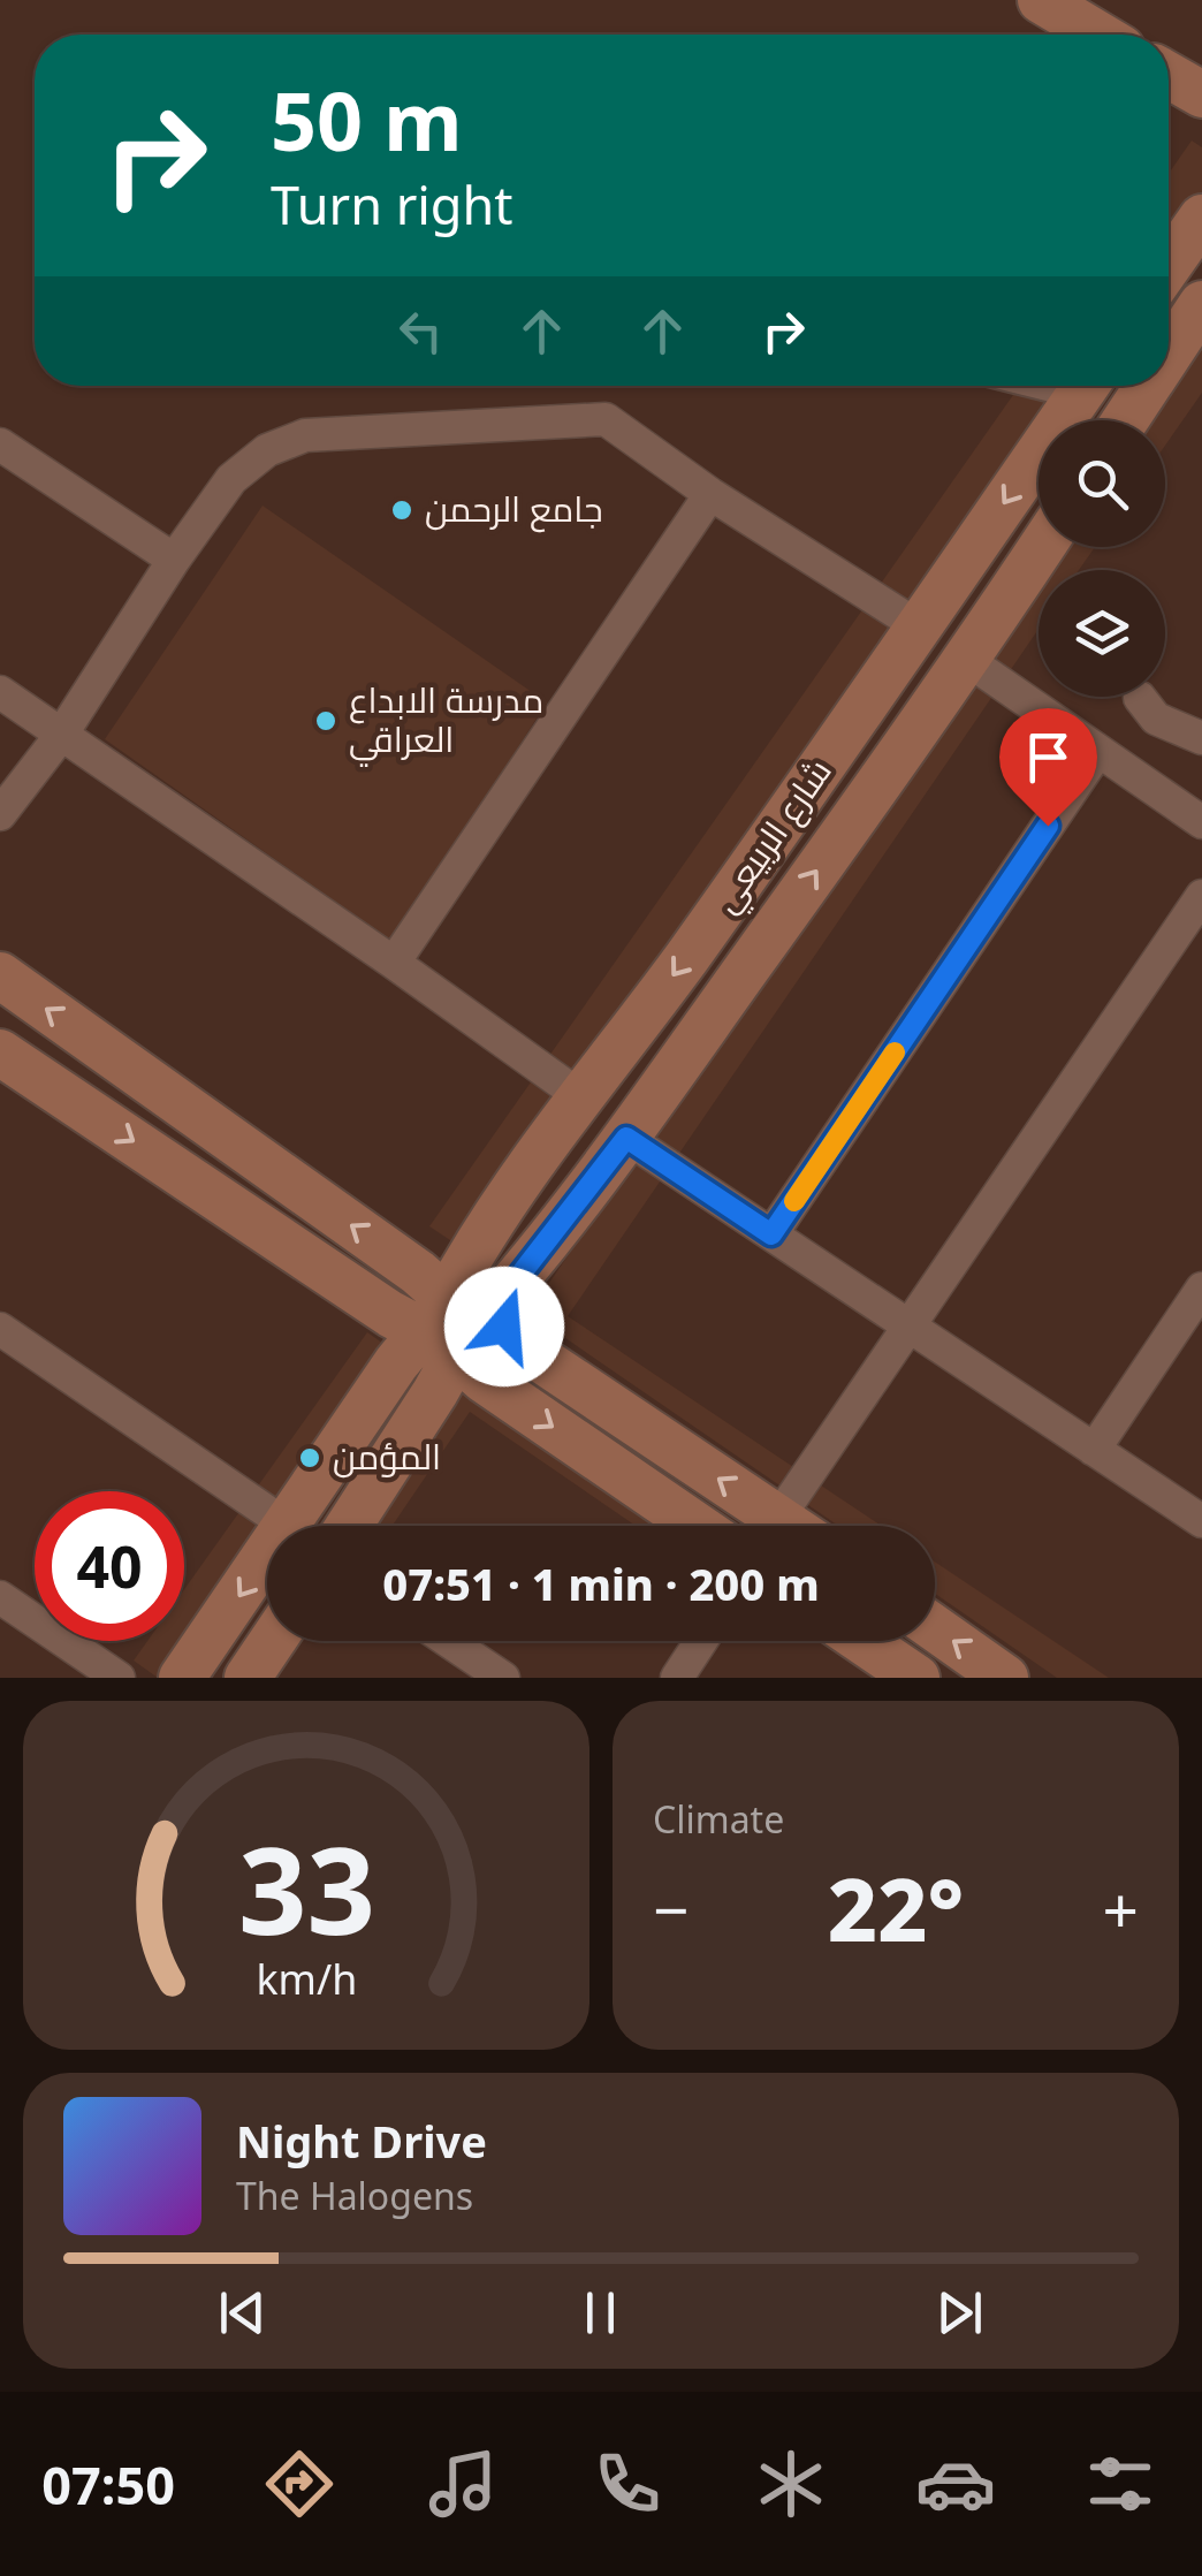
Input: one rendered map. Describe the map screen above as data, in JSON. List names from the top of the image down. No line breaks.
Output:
{"streets":{"street":["شارع الربيعي"]},"places":["جامع الرحمن","مدرسة الابداع العراقي","المؤمن"],"page":{"turn":["50 m","Turn right"],"limit":"40","trip":"07:51 · 1 min · 200 m","tile":"Climate","heat":["−","22°","+"],"song":["Night Drive","The Halogens"],"tabs":"07:50","gauge":["33","km/h"]}}
